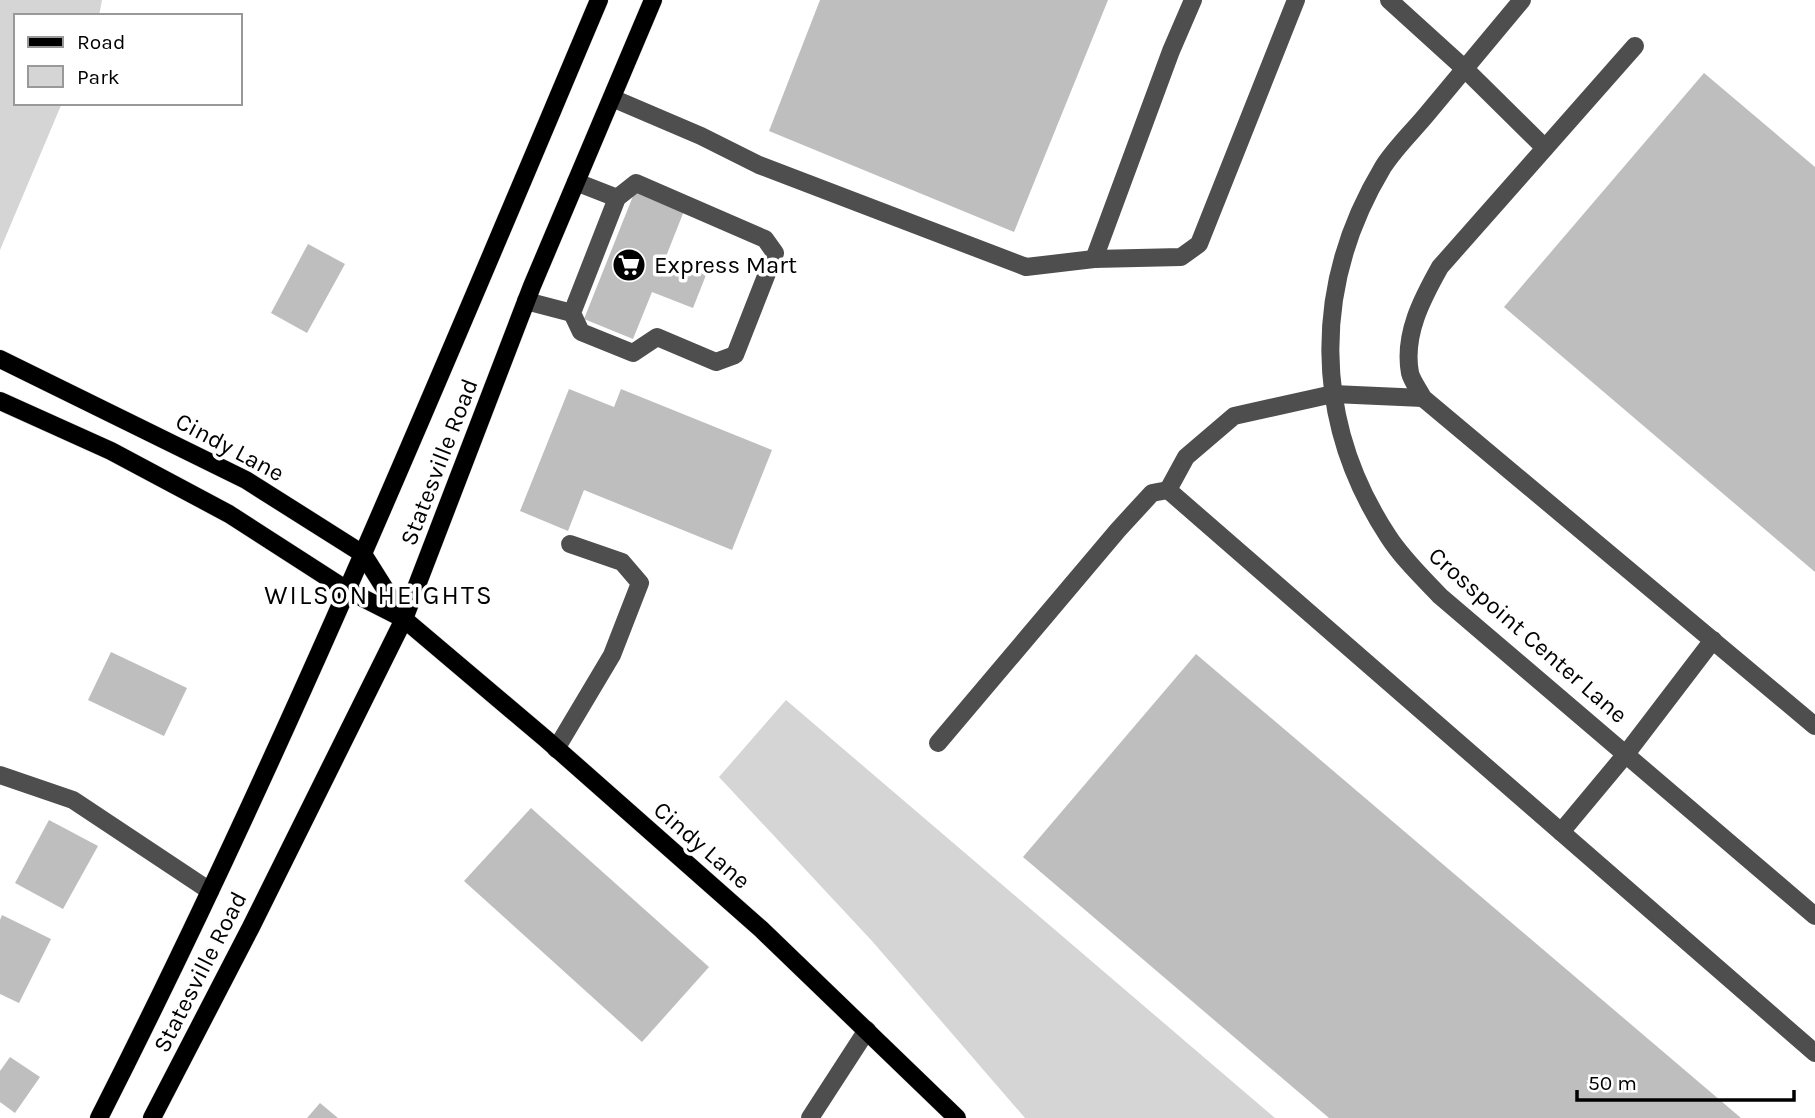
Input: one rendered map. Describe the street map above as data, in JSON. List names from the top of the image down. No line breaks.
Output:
{"streets":{"main road":["Cindy Lane","Statesville Road"],"street":["Crosspoint Center Lane"]},"crossings":[["Cindy Lane","Statesville Road"]],"districts":["WILSON HEIGHTS"],"places":{"supermarket":["Express Mart"]},"legend":["Road","Park"],"scale_bar":"50 m"}
